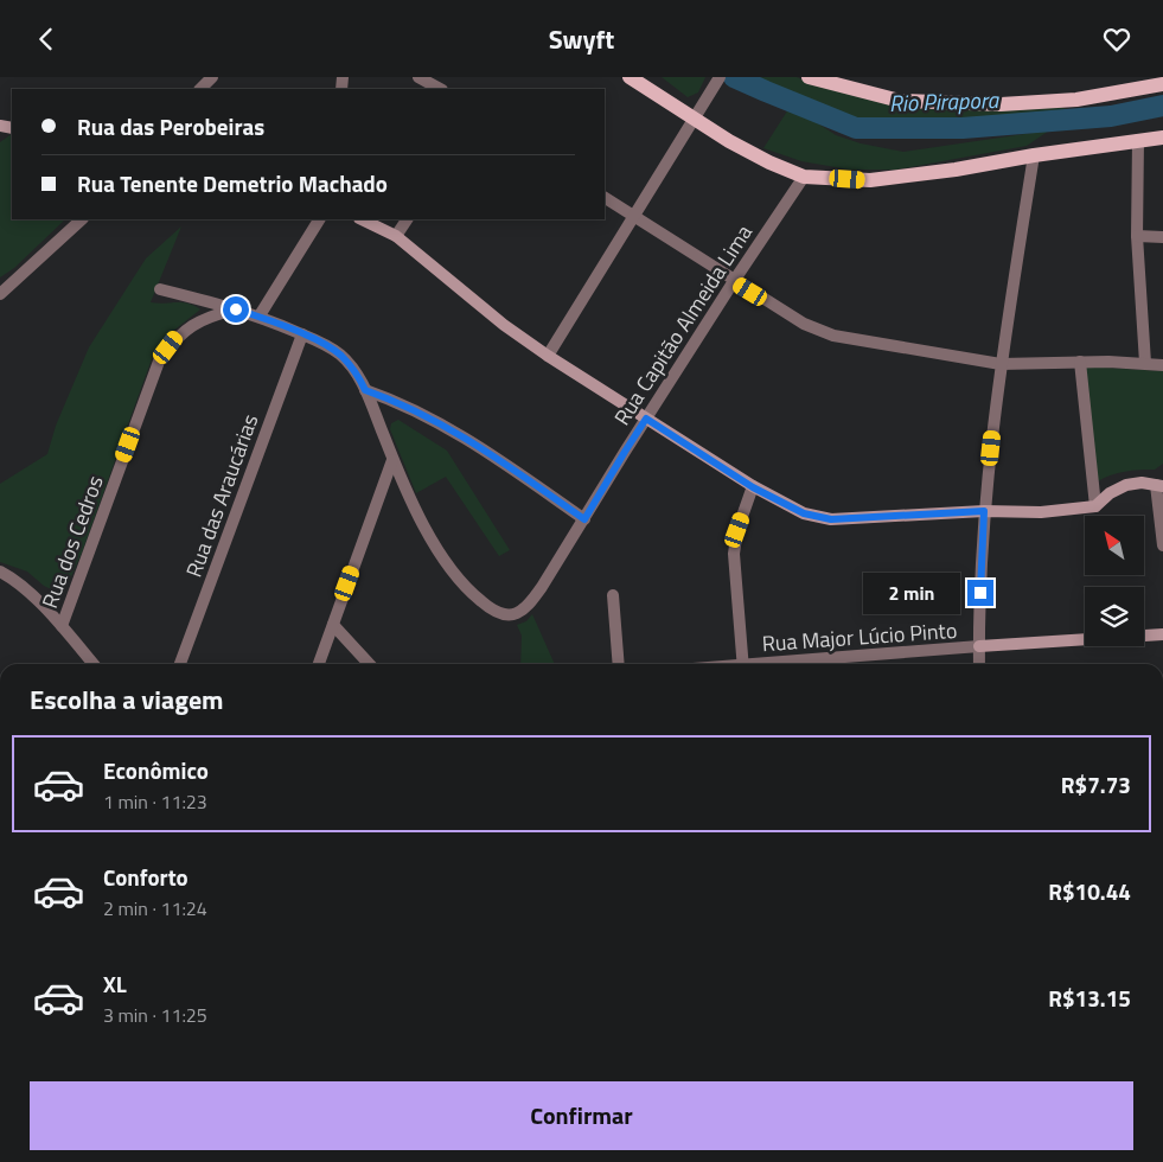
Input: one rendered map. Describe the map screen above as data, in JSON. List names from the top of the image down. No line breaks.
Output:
{"streets":{"street":["Rua Capitão Almeida Lima","Rua das Araucárias","Rua dos Cedros","Rua Major Lúcio Pinto"]},"water":["Rio Pirapora"],"north":"top left","page":{"header":"Swyft","banner":["Rua das Perobeiras","Rua Tenente Demetrio Machado"],"bubble":"2 min","heading":"Escolha a viagem","list":[{"name":"Econômico","note":"1 min · 11:23","value":"R$7.73"},{"name":"Conforto","note":"2 min · 11:24","value":"R$10.44"},{"name":"XL","note":"3 min · 11:25","value":"R$13.15"}],"buttons":"Confirmar"}}
